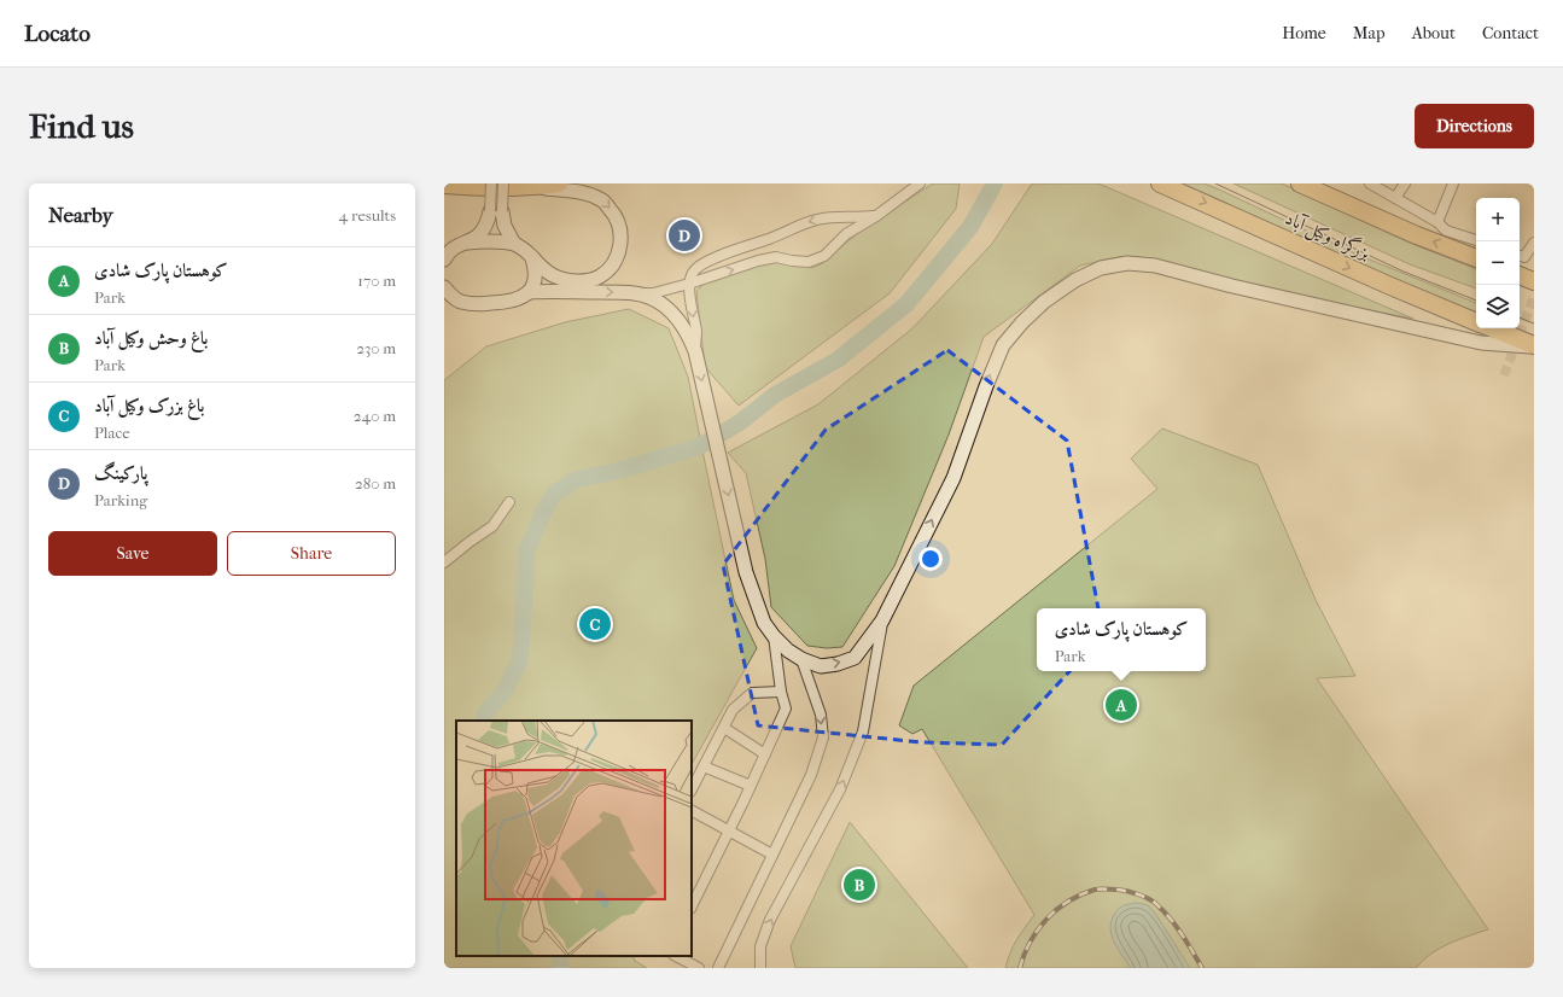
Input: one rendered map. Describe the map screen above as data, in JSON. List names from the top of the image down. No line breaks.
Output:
{"streets":{"highway":["بزرگراه وکیل آباد"]},"page":{"header":"Locato","nav":["Home","Map","About","Contact"],"buttons":["Directions",["Save","Share"]],"title":"Find us","heading":["Nearby","4 results"],"map_buttons":["+","−"],"pins":["D","C","A","B"],"list":[{"mark":"A","name":"کوهستان پارک شادی","note":"Park","value":"170 m"},{"mark":"B","name":"باغ وحش وکیل آباد","note":"Park","value":"230 m"},{"mark":"C","name":"باغ بزرک وکیل آباد","note":"Place","value":"240 m"},{"mark":"D","name":"پارکینگ","note":"Parking","value":"280 m"}],"popup":["کوهستان پارک شادی","Park"]}}
